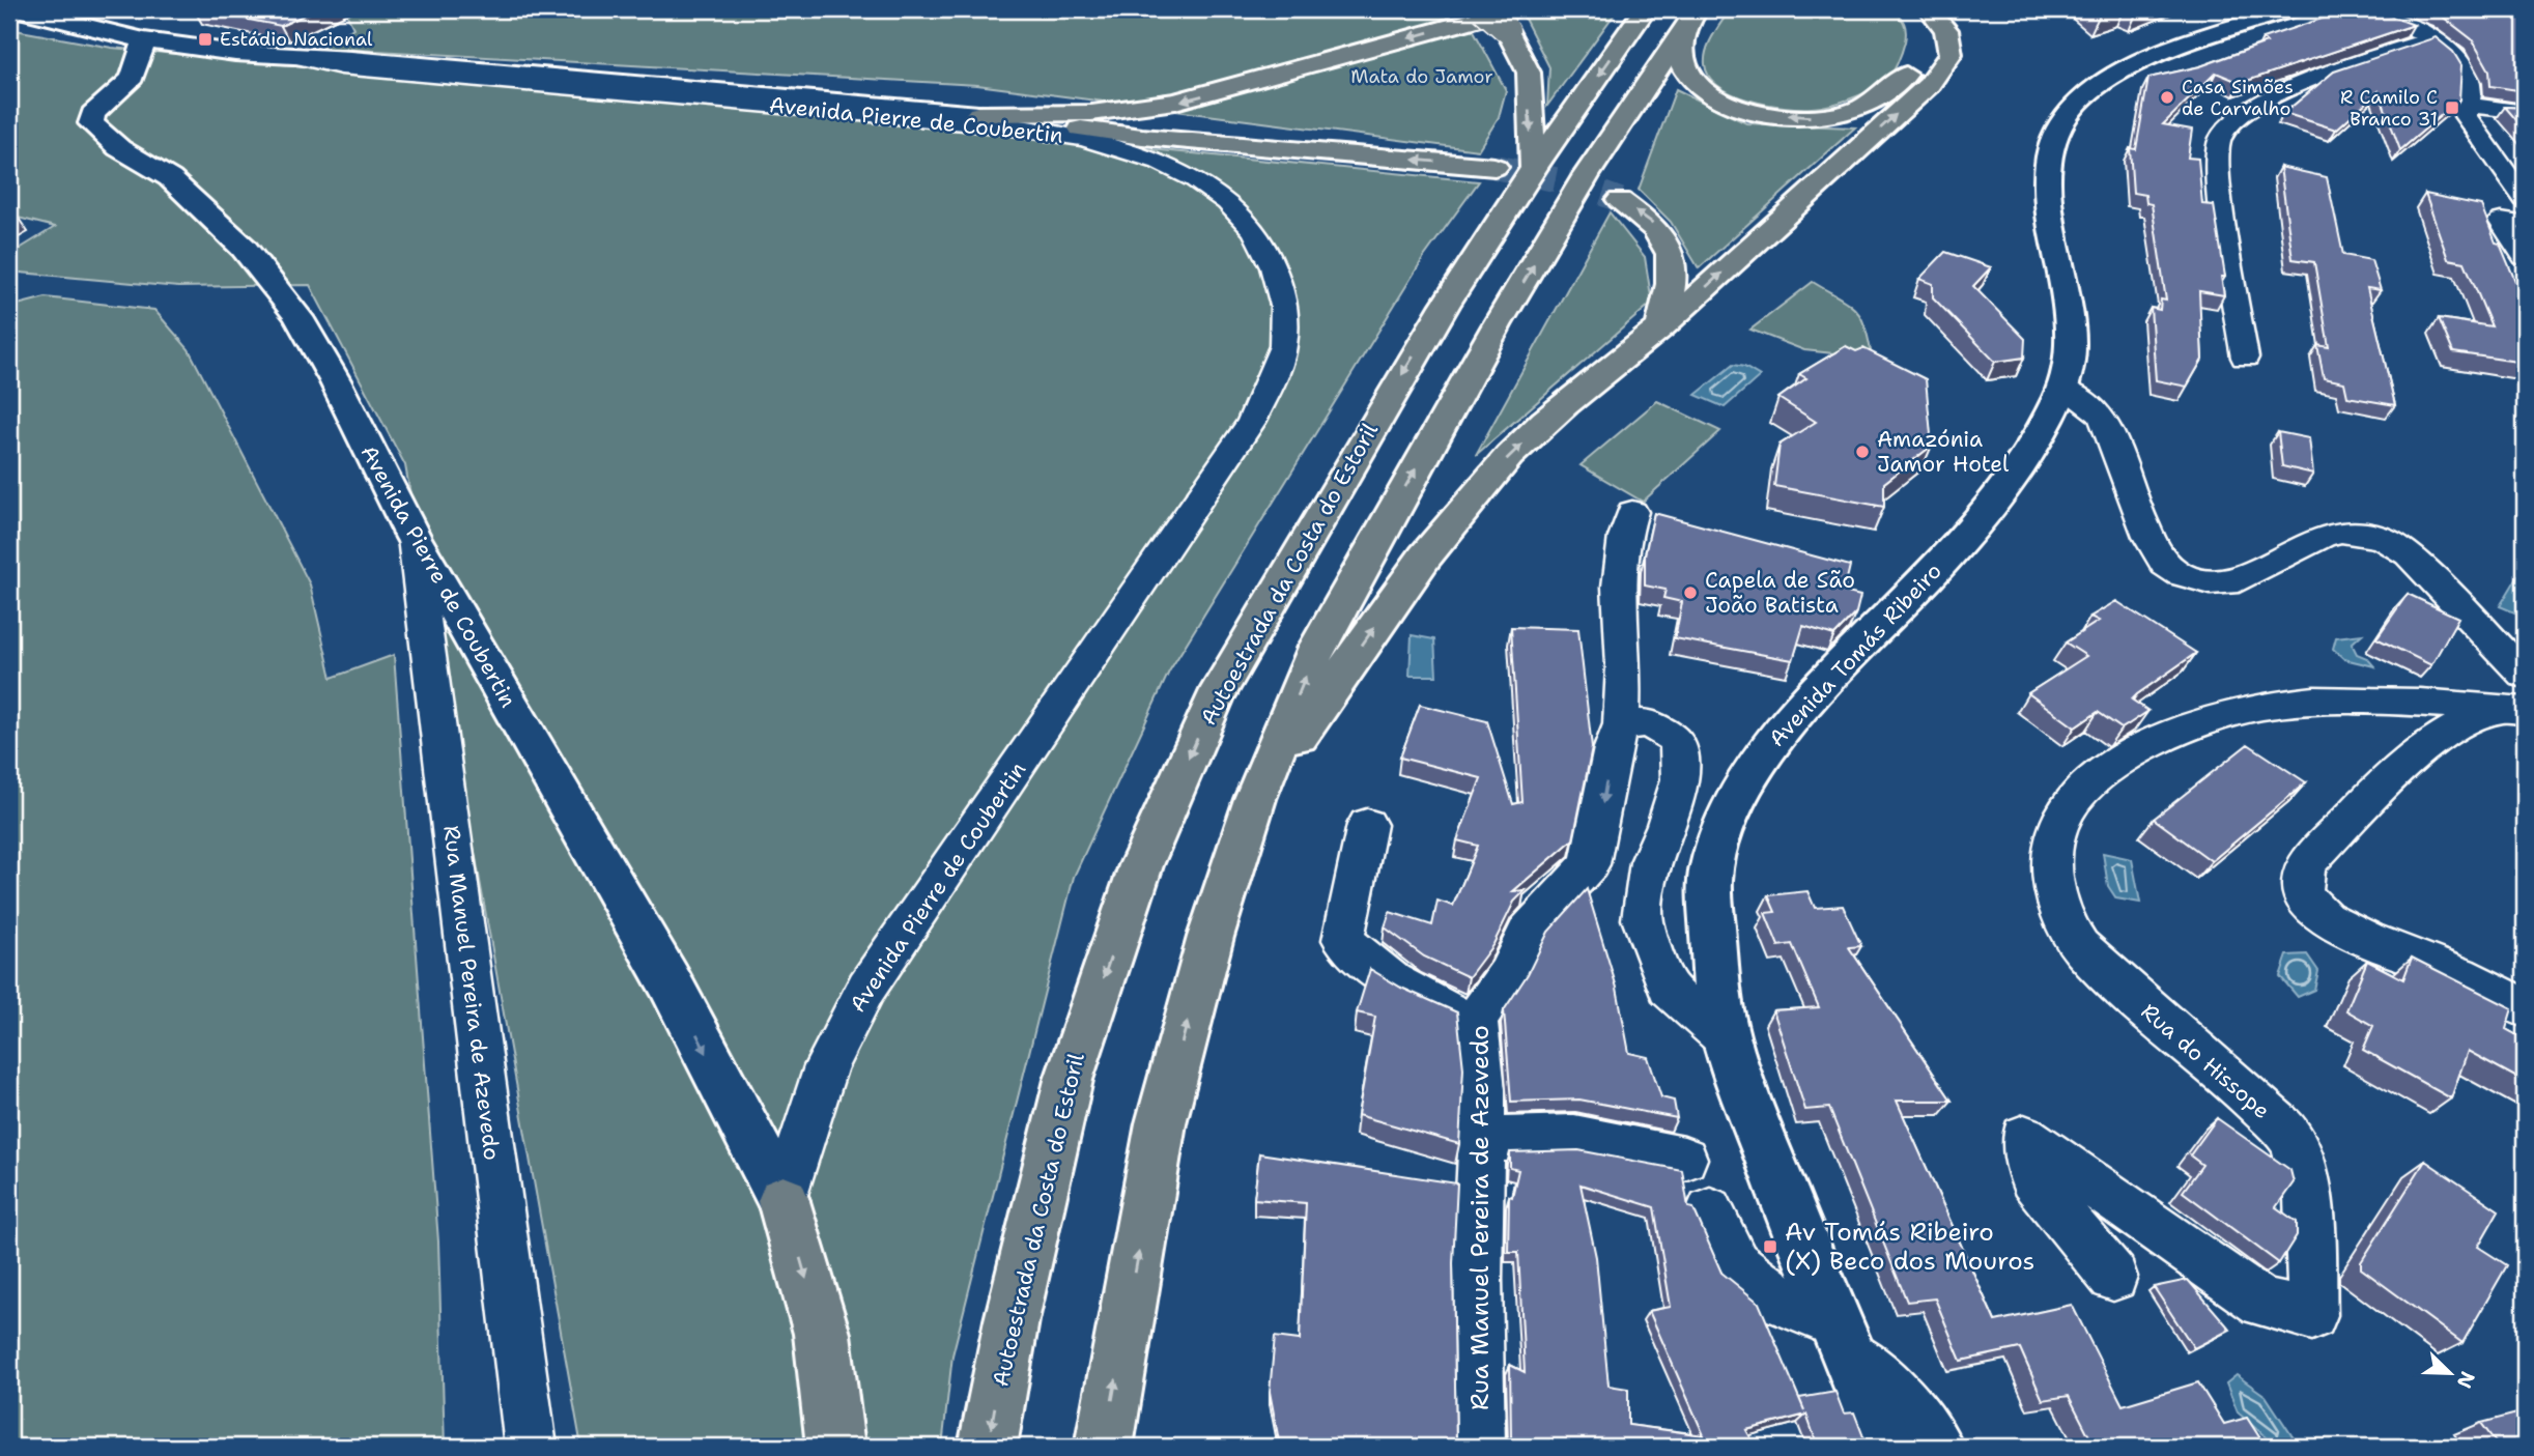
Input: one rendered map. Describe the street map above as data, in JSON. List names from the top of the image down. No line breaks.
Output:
{"streets":{"highway":["Autoestrada da Costa do Estoril"],"street":["Avenida Pierre de Coubertin","Avenida Tomás Ribeiro","Rua Manuel Pereira de Azevedo","Rua do Hissope"]},"crossings":[["Avenida Pierre de Coubertin","Rua Manuel Pereira de Azevedo"]],"parks":["Mata do Jamor"],"places":{"transit":["Estádio Nacional","R Camilo C Branco 31","Av Tomás Ribeiro (X) Beco dos Mouros"],"other":["Casa Simões de Carvalho","Amazónia Jamor Hotel","Capela de São João Batista"]},"north":"bottom right"}
